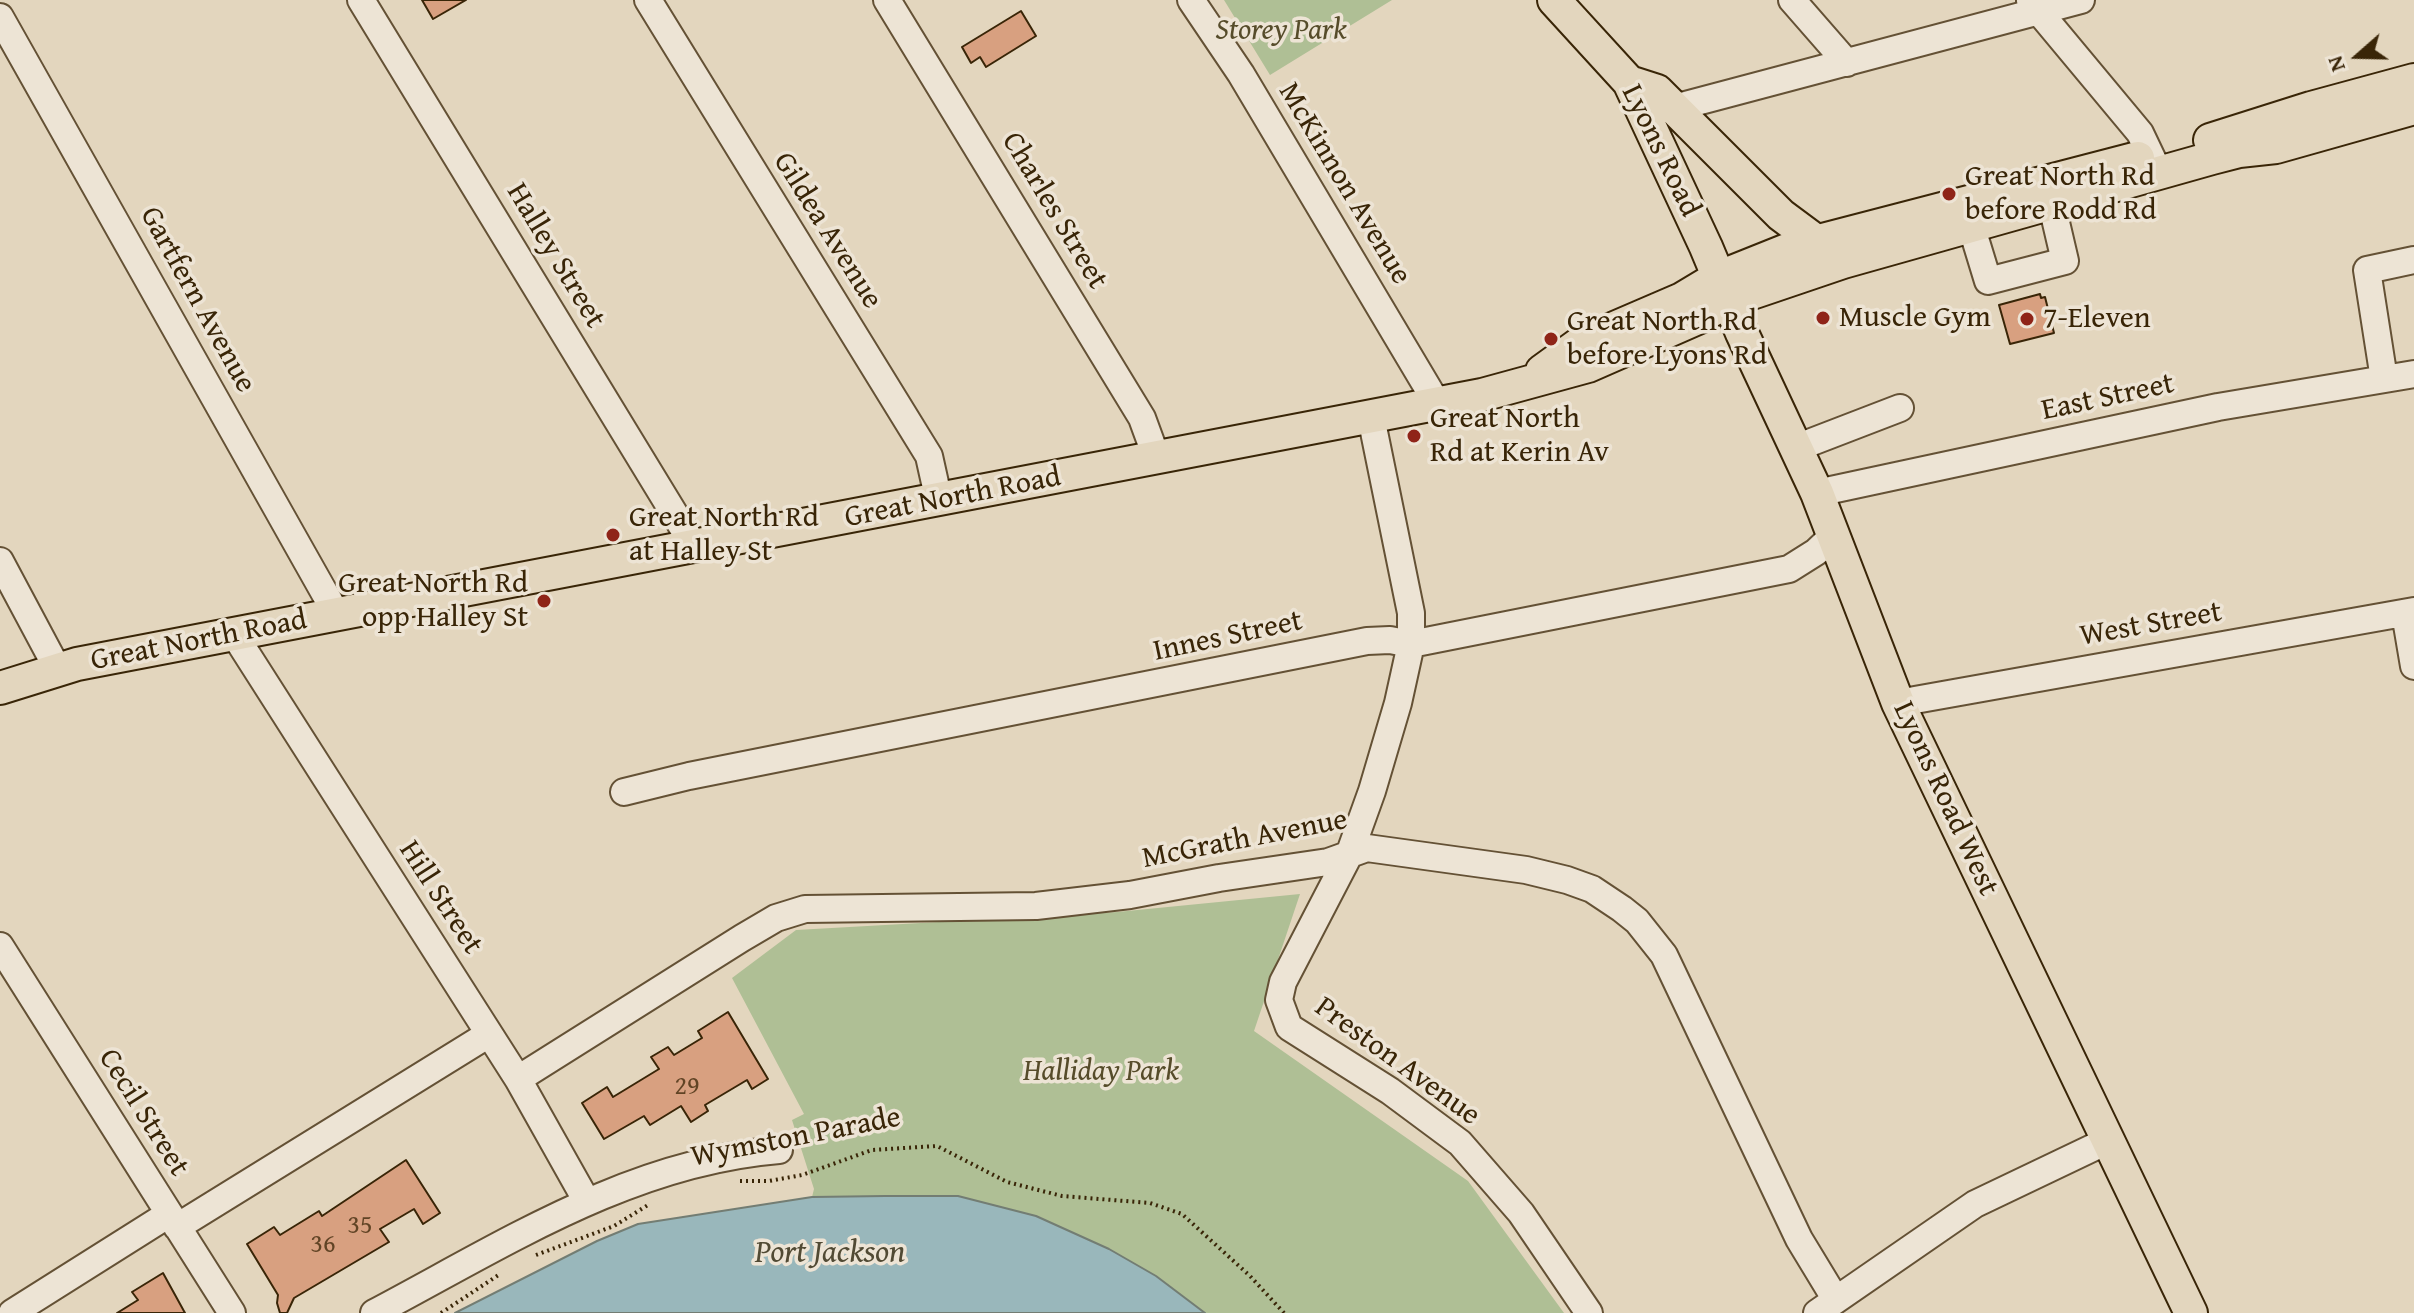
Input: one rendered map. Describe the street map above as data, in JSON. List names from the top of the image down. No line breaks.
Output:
{"streets":{"main road":["Lyons Road","Great North Road","Lyons Road West"],"street":["McKinnon Avenue","Charles Street","Gildea Avenue","Halley Street","Gartfern Avenue","East Street","West Street","Innes Street","McGrath Avenue","Hill Street","Preston Avenue","Cecil Street","Wymston Parade"]},"crossings":[["Lyons Road","Great North Road"],["Lyons Road","Lyons Road West"],["McKinnon Avenue","Great North Road"],["Charles Street","Great North Road"],["Gildea Avenue","Great North Road"],["Halley Street","Great North Road"],["Gartfern Avenue","Great North Road"],["East Street","Lyons Road West"],["Great North Road","Lyons Road West"],["Great North Road","Hill Street"],["West Street","Lyons Road West"],["Innes Street","Lyons Road West"],["McGrath Avenue","Hill Street"],["McGrath Avenue","Preston Avenue"],["Hill Street","Wymston Parade"]],"water":["Port Jackson"],"parks":["Storey Park","Halliday Park"],"places":["Great North Rd before Rodd Rd","Muscle Gym","7-Eleven","Great North Rd before Lyons Rd","Great North Rd at Kerin Av","Great North Rd at Halley St","Great North Rd opp Halley St"],"house_numbers":["29","35","36"],"north":"left"}
